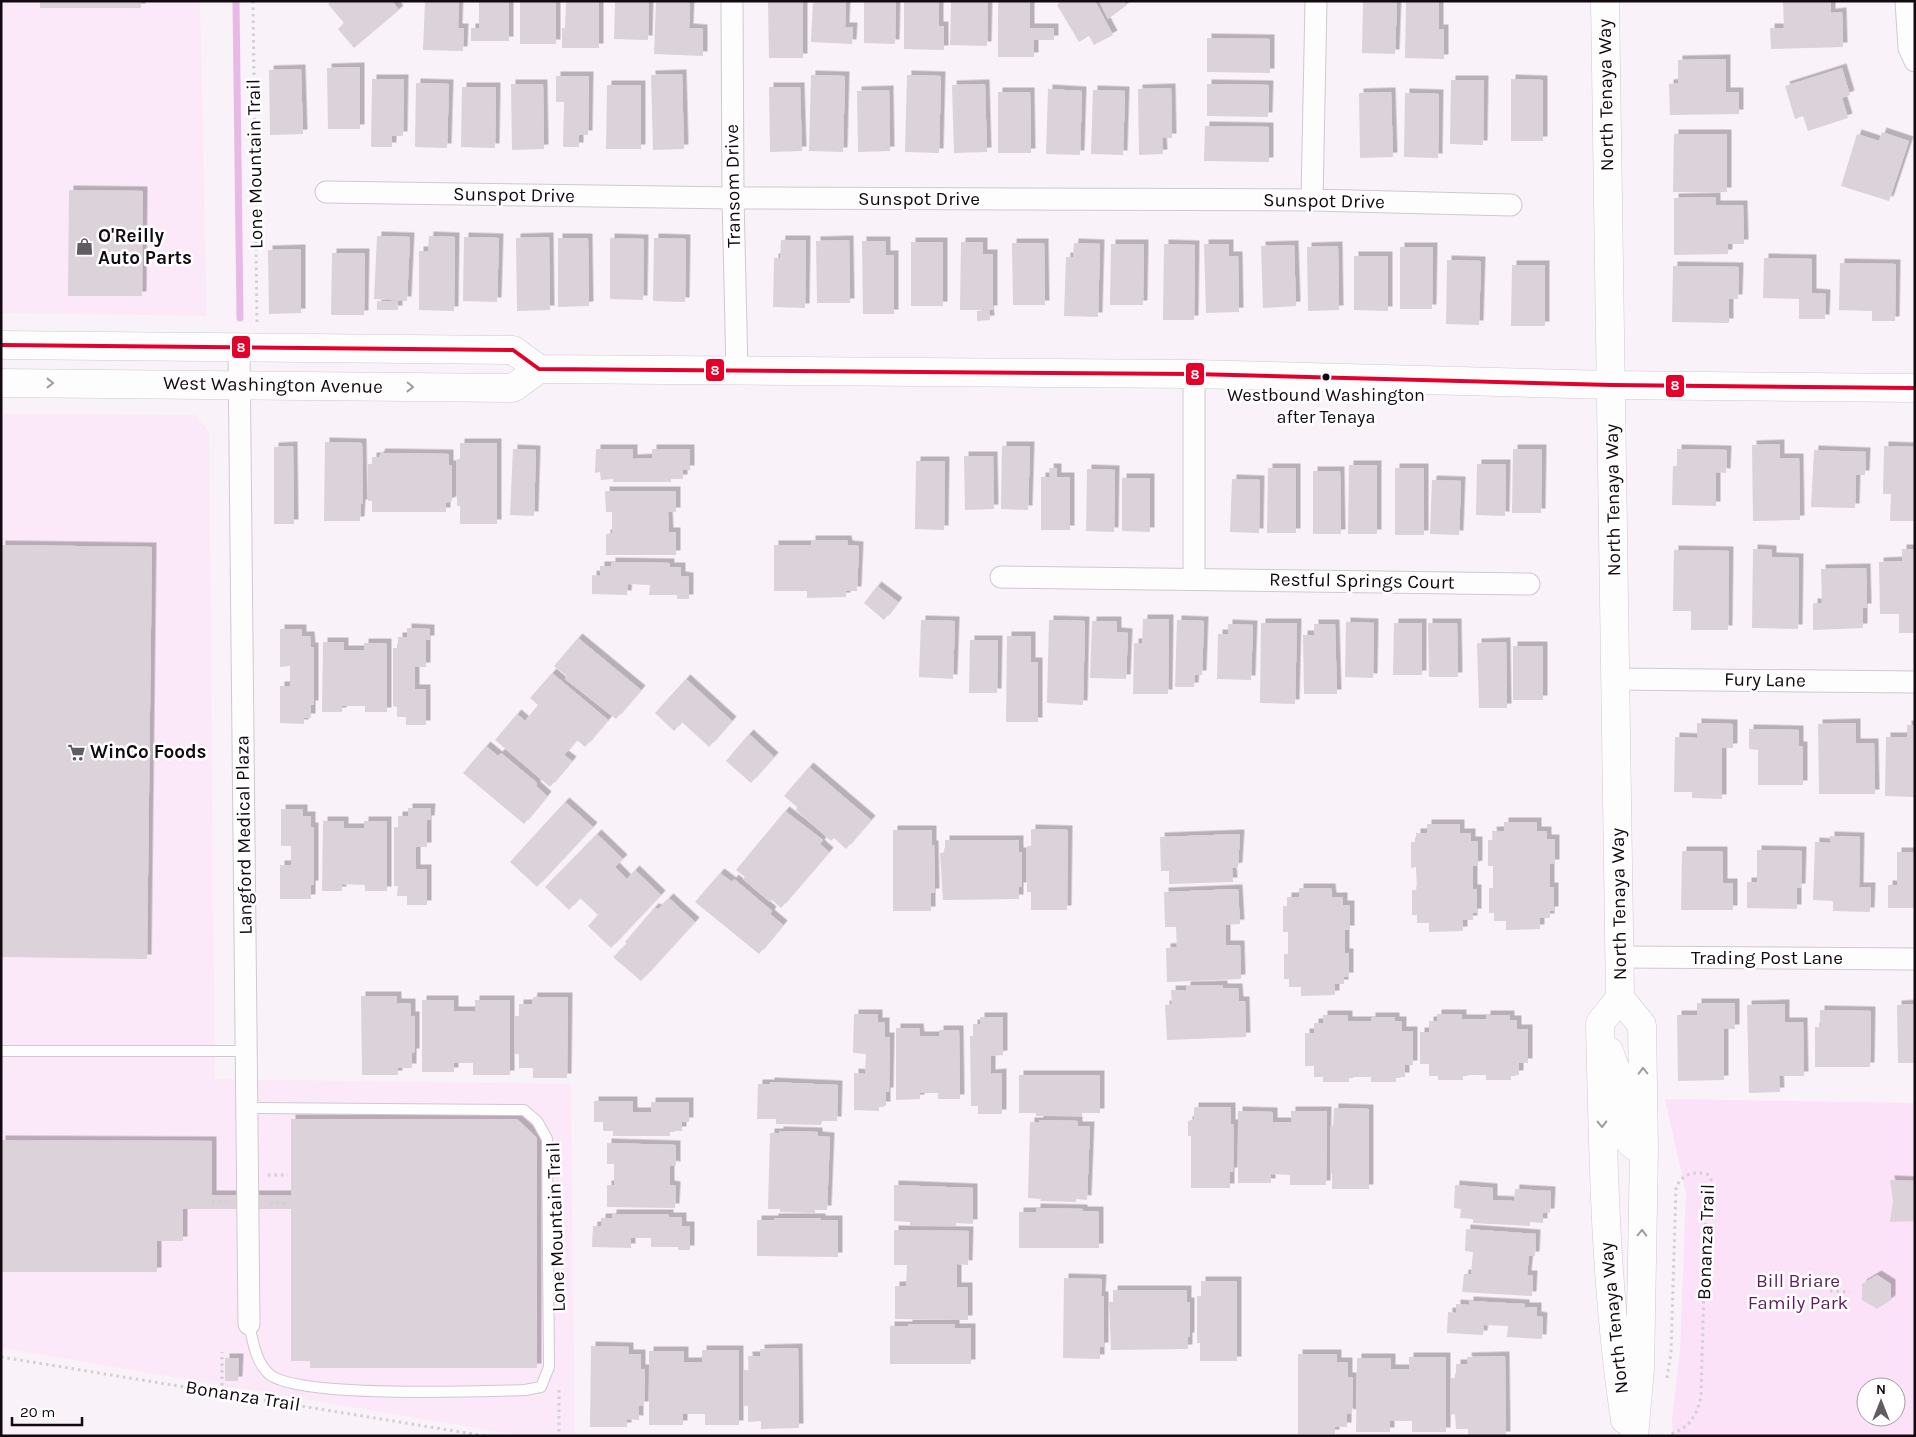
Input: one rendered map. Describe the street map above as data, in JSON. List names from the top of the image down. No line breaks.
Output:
{"streets":{"main road":["North Tenaya Way","West Washington Avenue"],"street":["Transom Drive","Sunspot Drive","Restful Springs Court","Fury Lane","Langford Medical Plaza","Trading Post Lane"],"path":["Lone Mountain Trail","Bonanza Trail"]},"crossings":[["North Tenaya Way","Fury Lane"],["North Tenaya Way","Trading Post Lane"],["Transom Drive","Sunspot Drive"],["West Washington Avenue","Langford Medical Plaza"]],"parks":["Bill Briare Family Park"],"places":{"shop":["O'Reilly Auto Parts"],"other":["Westbound Washington after Tenaya"],"supermarket":["WinCo Foods"]},"lines":["transit line 8"],"scale_bar":"20 m","north":"top"}
